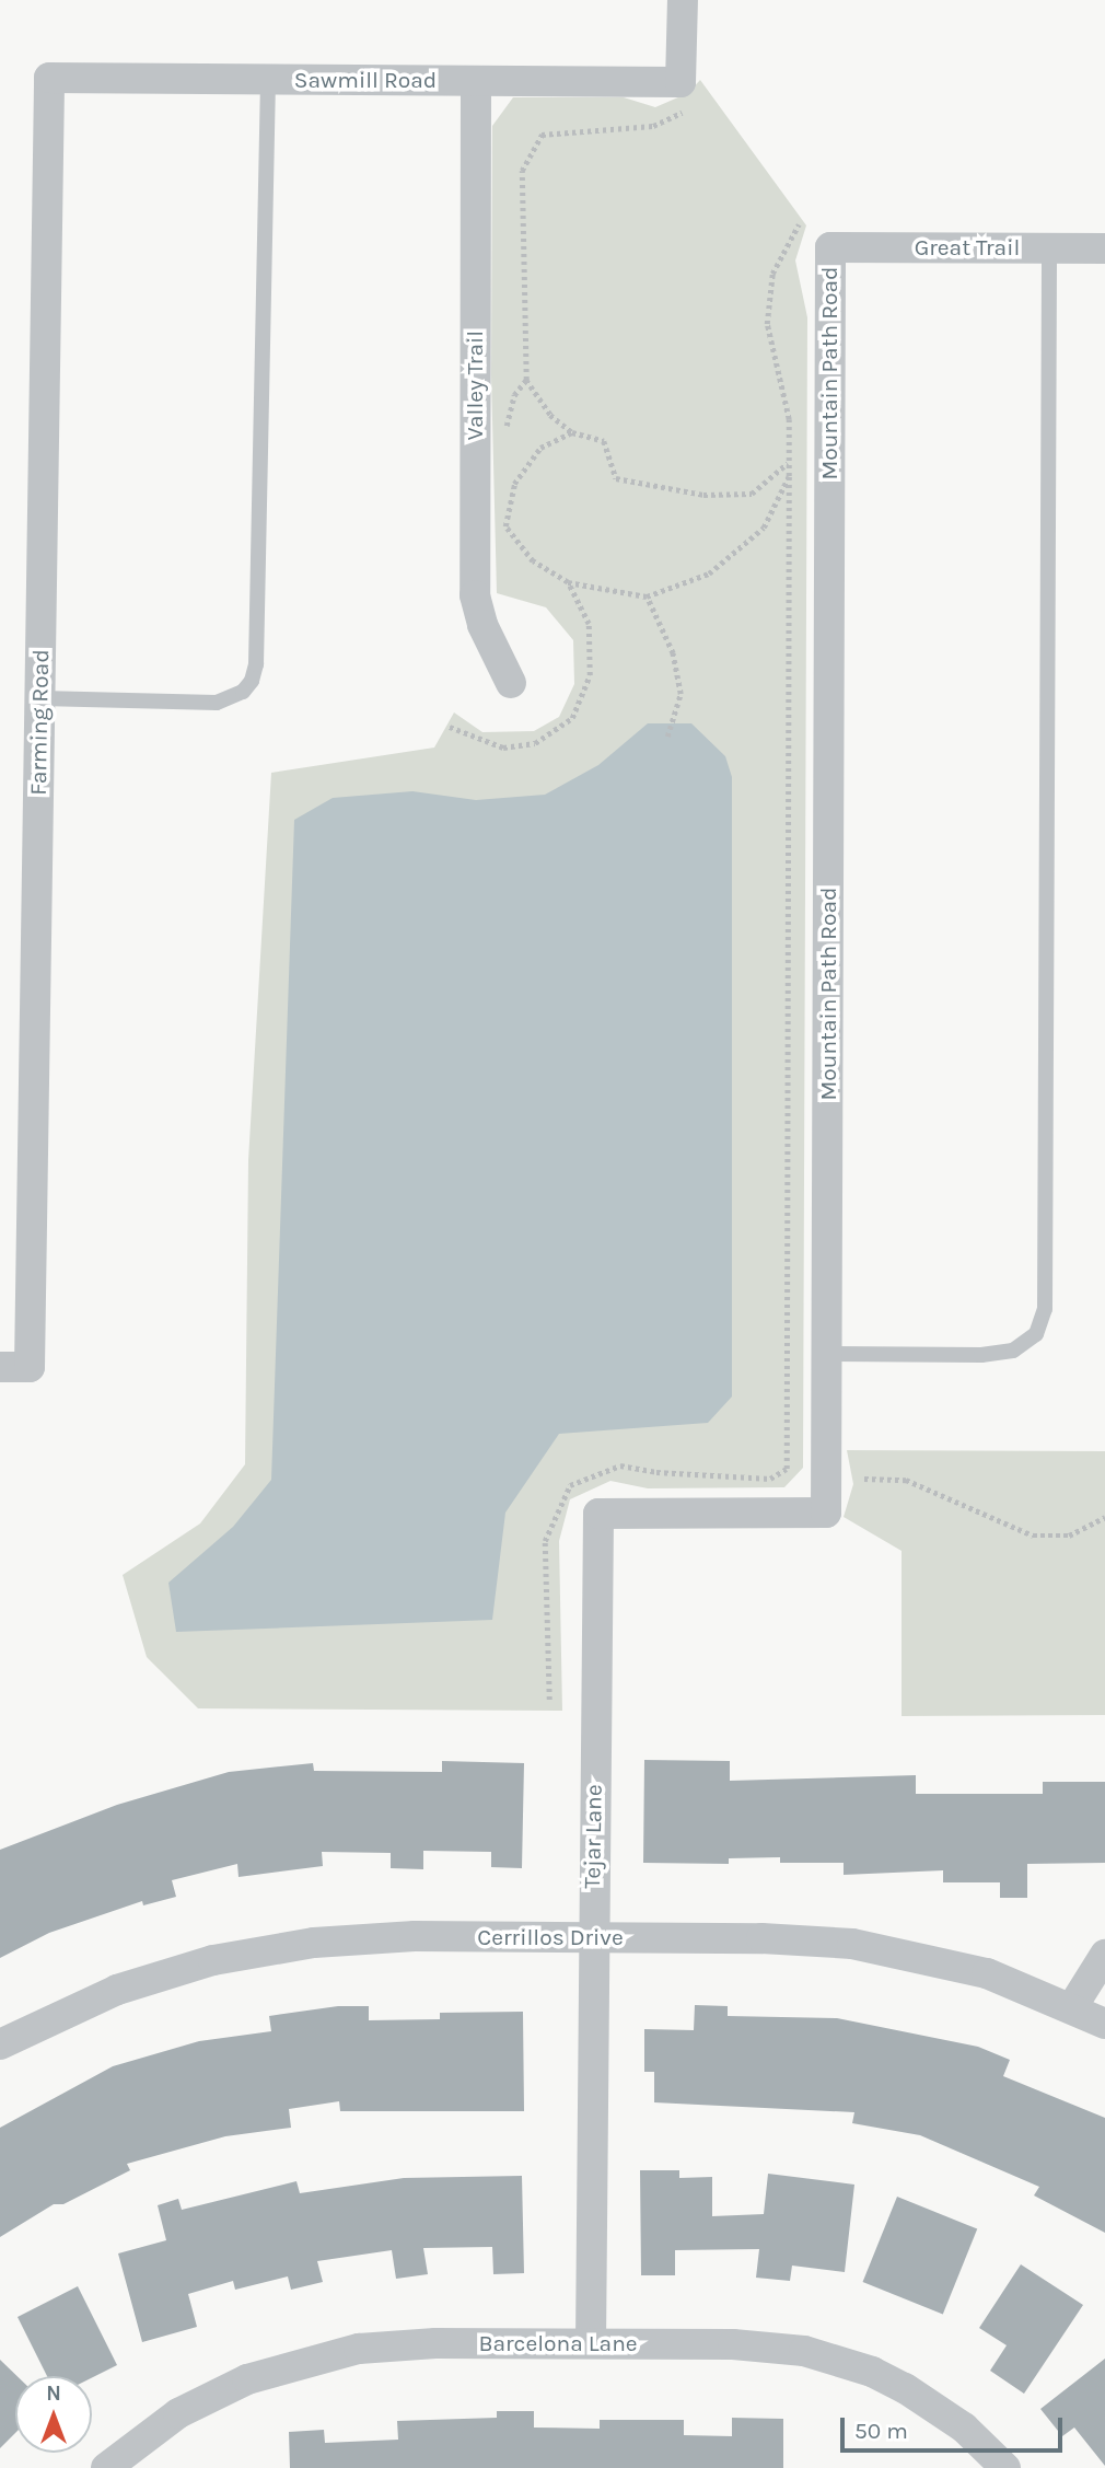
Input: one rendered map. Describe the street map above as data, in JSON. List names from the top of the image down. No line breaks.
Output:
{"streets":{"street":["Sawmill Road","Great Trail","Mountain Path Road","Valley Trail","Farming Road","Tejar Lane","Cerrillos Drive","Barcelona Lane"]},"crossings":[["Sawmill Road","Valley Trail"],["Sawmill Road","Farming Road"],["Great Trail","Mountain Path Road"],["Mountain Path Road","Tejar Lane"],["Tejar Lane","Cerrillos Drive"],["Tejar Lane","Barcelona Lane"]],"scale_bar":"50 m","north":"top"}
